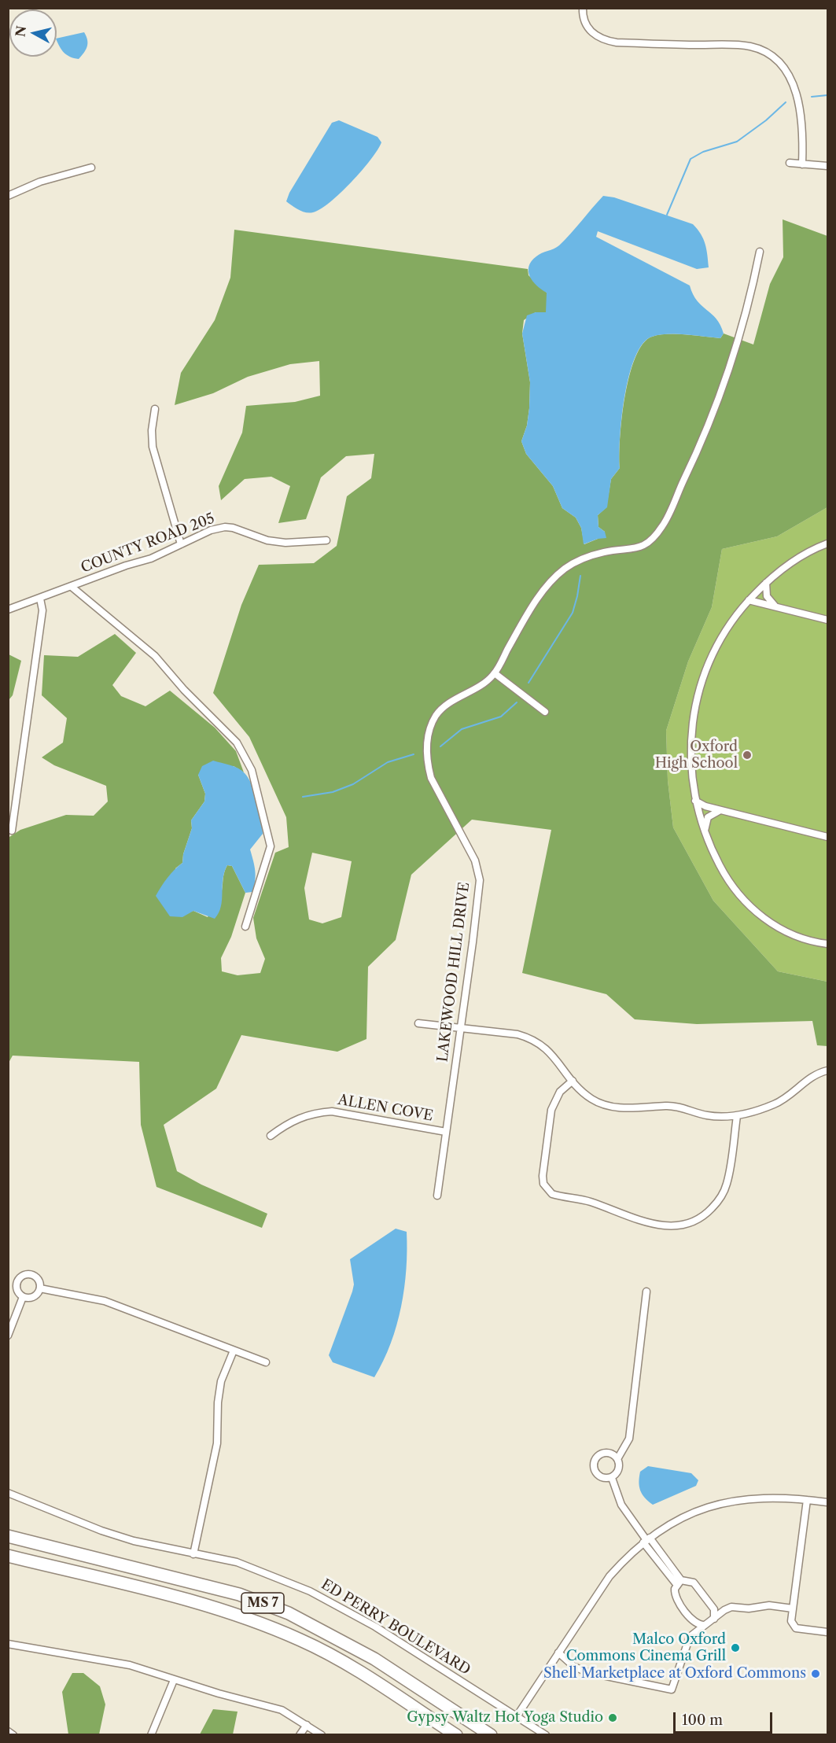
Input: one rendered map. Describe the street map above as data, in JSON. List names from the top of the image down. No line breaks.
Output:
{"streets":{"highway":["MS 7"],"street":["COUNTY ROAD 205","LAKEWOOD HILL DRIVE","ALLEN COVE","ED PERRY BOULEVARD"]},"crossings":[["LAKEWOOD HILL DRIVE","ALLEN COVE"]],"places":["Oxford High School","Malco Oxford Commons Cinema Grill","Shell Marketplace at Oxford Commons","Gypsy Waltz Hot Yoga Studio"],"scale_bar":"100 m","north":"left"}
